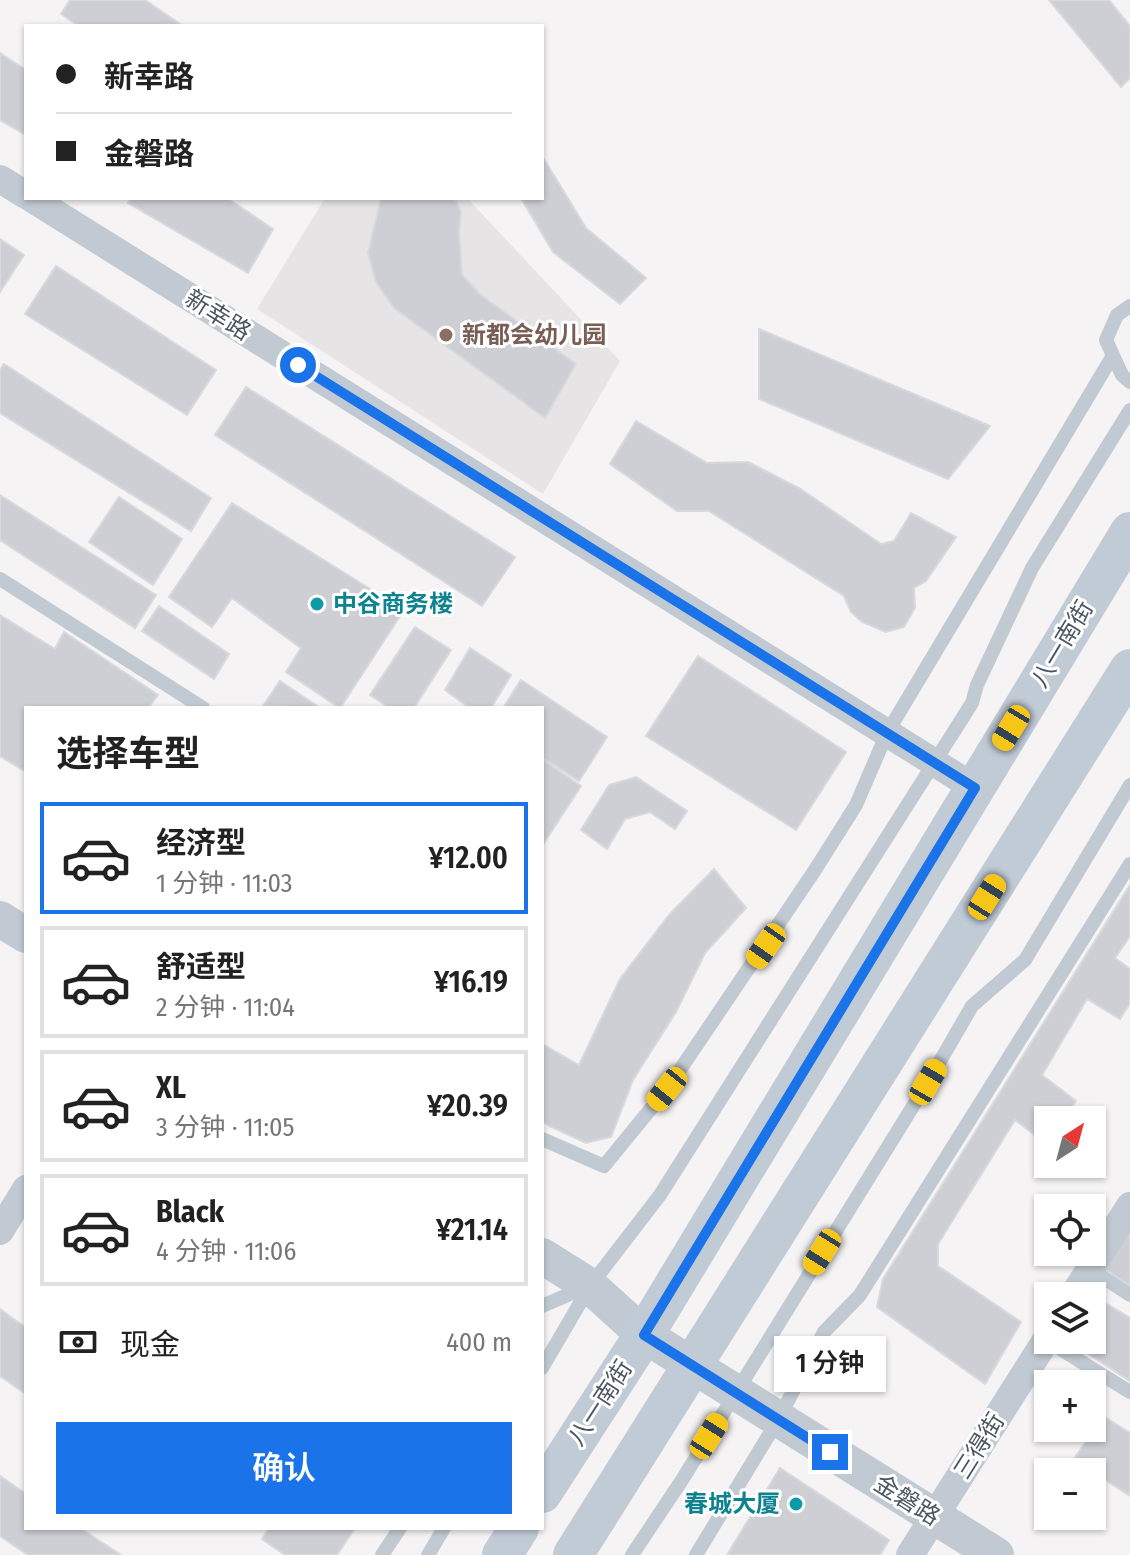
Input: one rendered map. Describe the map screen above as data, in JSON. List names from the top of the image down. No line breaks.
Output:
{"streets":{"main road":["八一南街"],"street":["新幸路","三得街","金磐路"]},"crossings":[["新幸路","八一南街"],["八一南街","金磐路"],["三得街","金磐路"]],"places":["新都会幼儿园","中谷商务楼","春城大厦"],"north":"top right","page":{"banner":["新幸路","金磐路"],"heading":"选择车型","list":[{"name":"经济型","note":"1 分钟 · 11:03","value":"¥12.00"},{"name":"舒适型","note":"2 分钟 · 11:04","value":"¥16.19"},{"name":"XL","note":"3 分钟 · 11:05","value":"¥20.39"},{"name":"Black","note":"4 分钟 · 11:06","value":"¥21.14"}],"map_buttons":["+","−"],"pay":["现金","400 m"],"bubble":"1 分钟","buttons":"确认"}}
